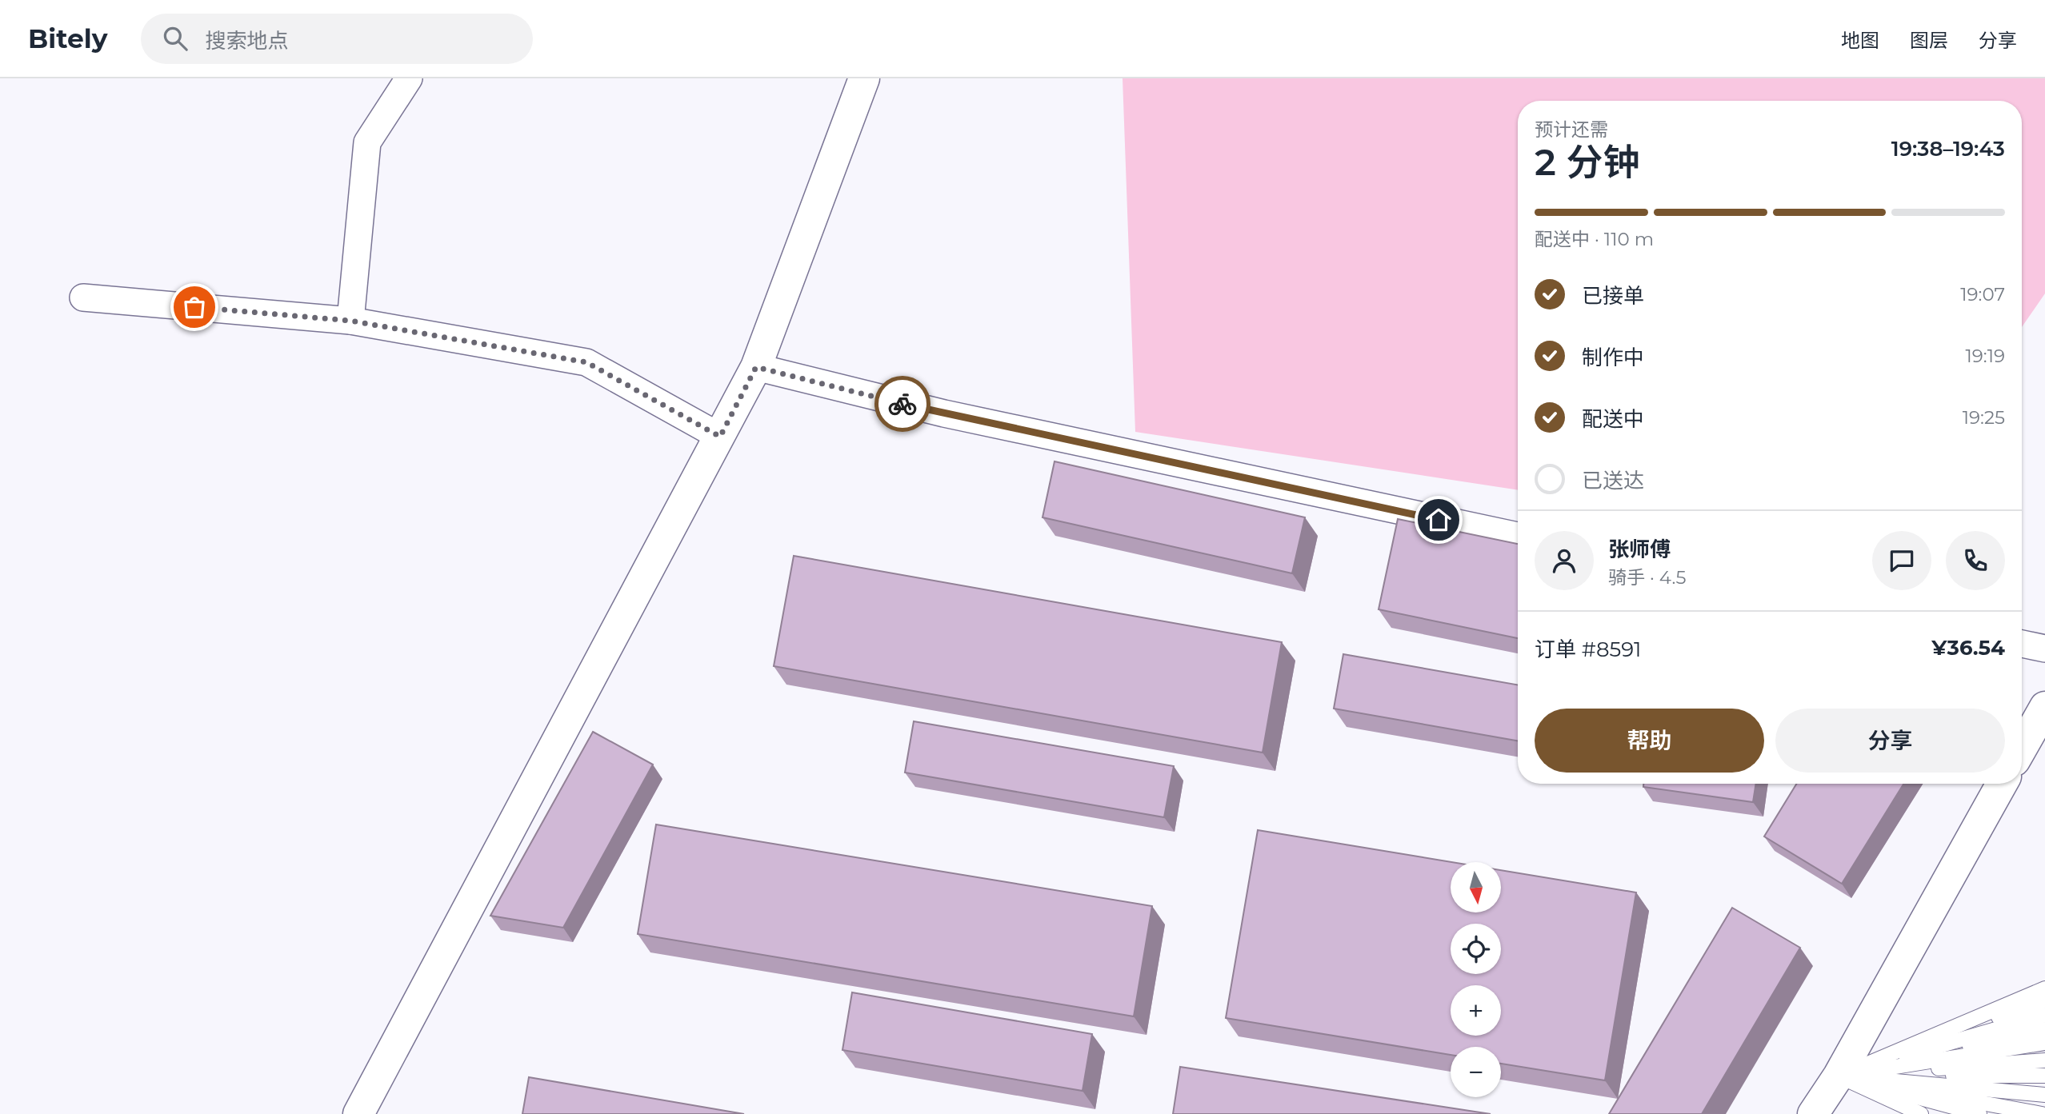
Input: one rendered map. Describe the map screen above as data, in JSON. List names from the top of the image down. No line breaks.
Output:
{"north":"bottom","page":{"header":"Bitely","search":"搜索地点","nav":["地图","图层","分享"],"heading":["2 分钟","预计还需","19:38–19:43"],"panel":["张师傅","骑手 · 4.5","订单 #8591","¥36.54"],"bar":"配送中 · 110 m","list":[["已接单","19:07"],["制作中","19:19"],["配送中","19:25"],"已送达"],"buttons":["帮助","分享"],"map_buttons":["+","−"]}}
